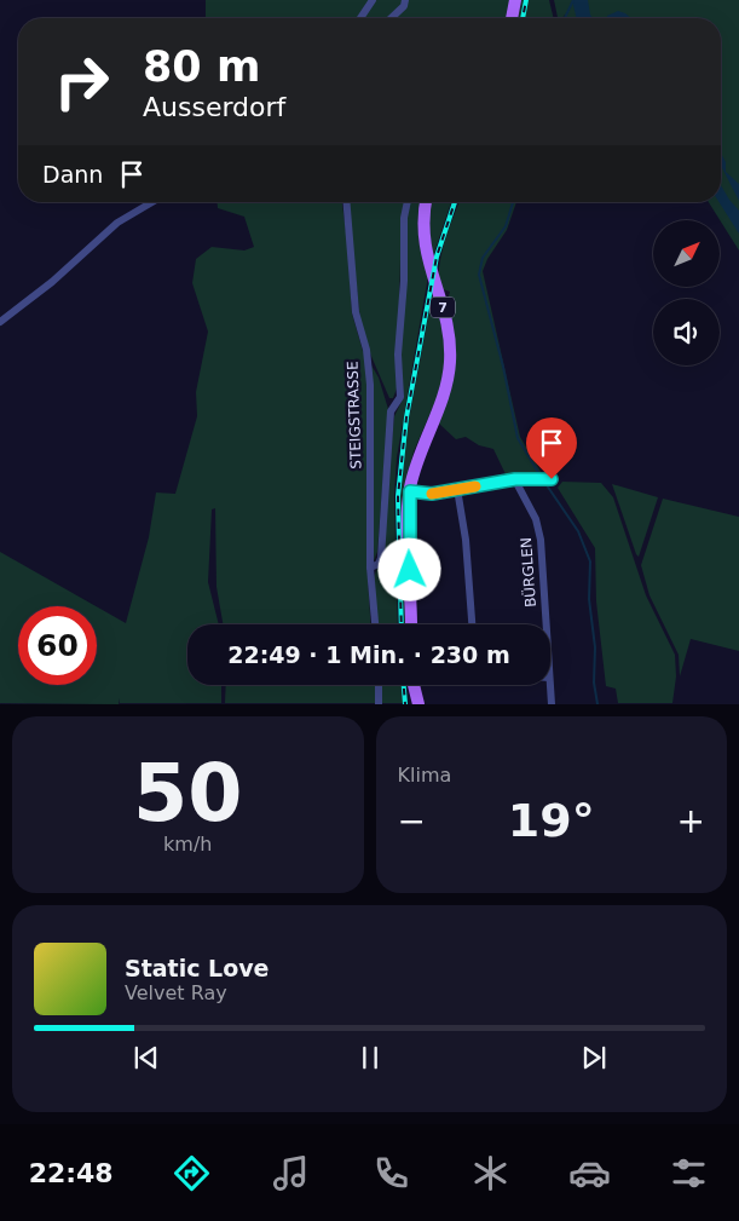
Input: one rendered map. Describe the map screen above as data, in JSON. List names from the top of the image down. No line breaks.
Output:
{"streets":{"main road":["7"],"street":["STEIGSTRASSE","BÜRGLEN"]},"north":"top right","page":{"turn":["80 m","Ausserdorf"],"then":"Dann","limit":"60","trip":"22:49 · 1 Min. · 230 m","tile":[["50","km/h"],"Klima"],"heat":["−","19°","+"],"song":["Static Love","Velvet Ray"],"tabs":"22:48"}}
